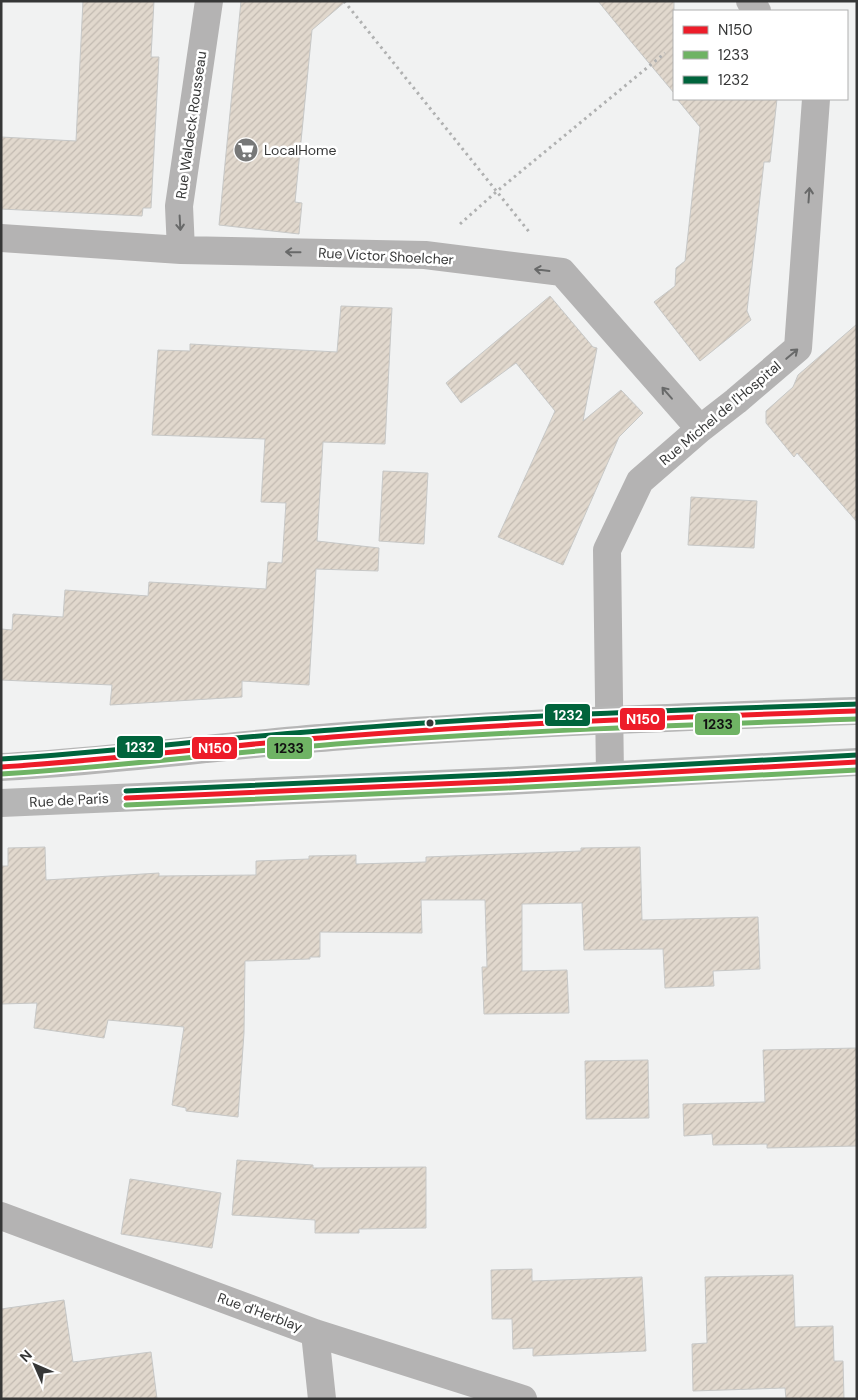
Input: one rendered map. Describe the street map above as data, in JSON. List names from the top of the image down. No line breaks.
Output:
{"streets":{"main road":["Rue de Paris"],"street":["Rue Waldeck Rousseau","Rue Victor Shoelcher","Rue Michel de l'Hospital","Rue d'Herblay"]},"crossings":[["Rue Waldeck Rousseau","Rue Victor Shoelcher"],["Rue Michel de l'Hospital","Rue de Paris"]],"one_way":["Rue Waldeck Rousseau","Rue Victor Shoelcher","Rue Michel de l'Hospital"],"places":{"supermarket":["LocalHome"]},"lines":["transit line 1232","transit line N150","transit line 1233"],"legend":["N150","1233","1232"],"north":"top left"}
